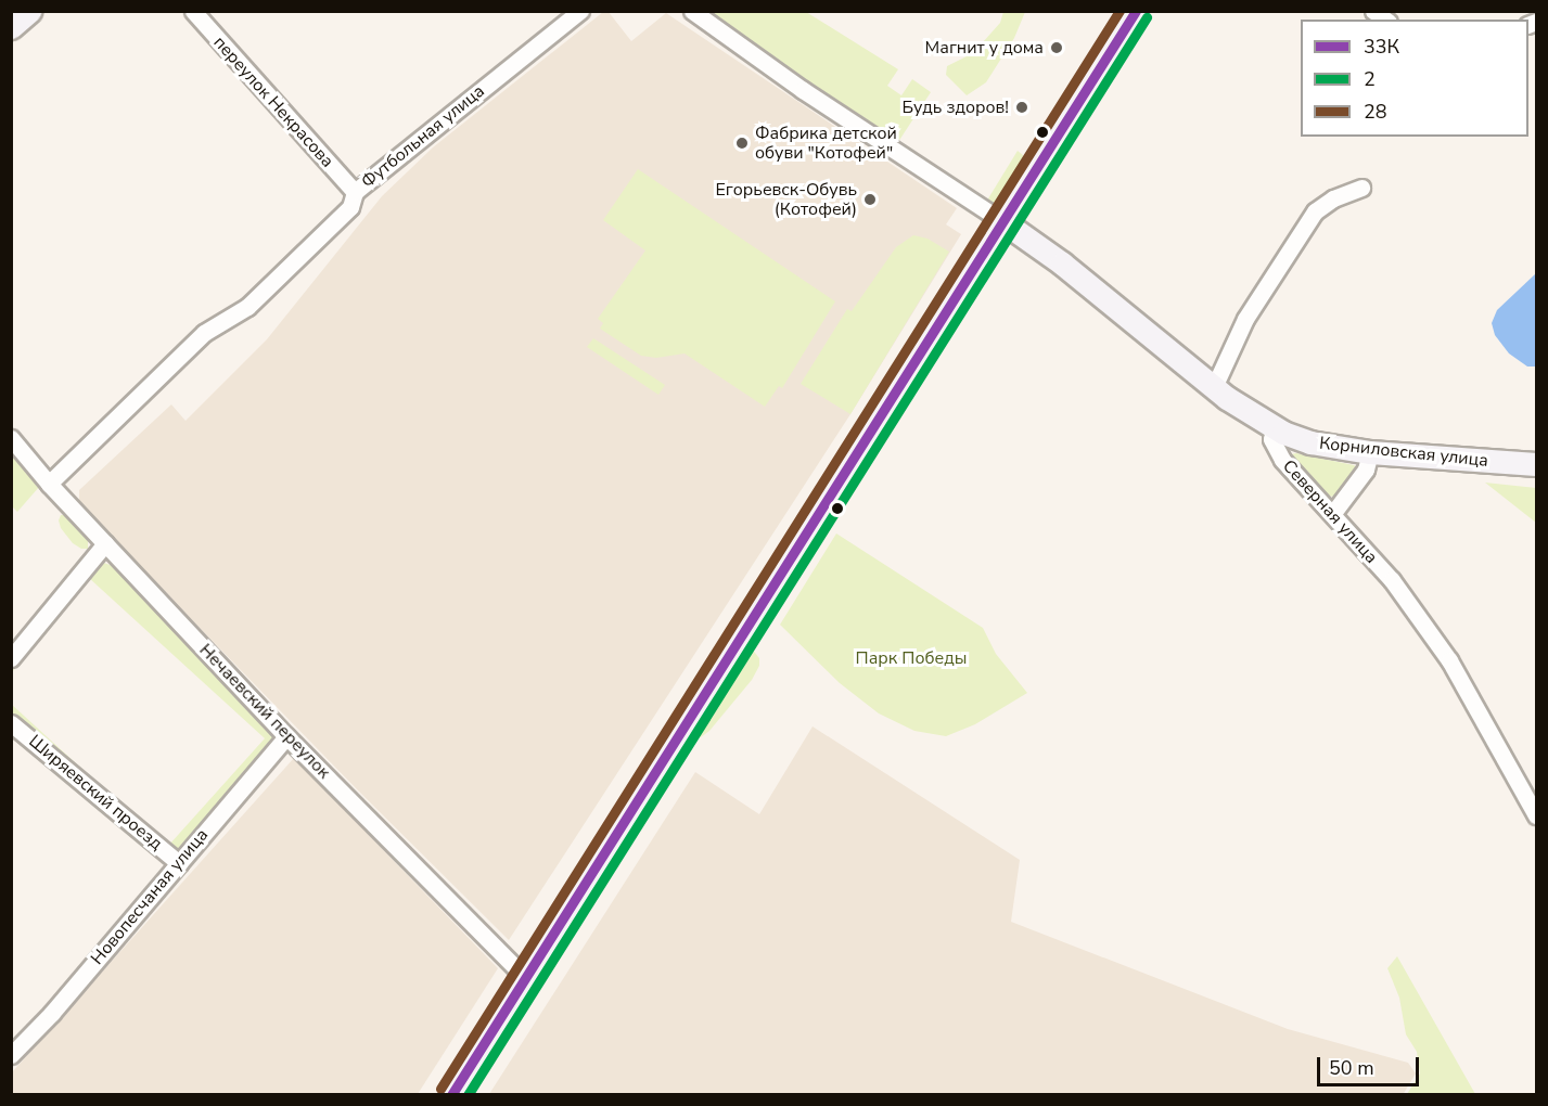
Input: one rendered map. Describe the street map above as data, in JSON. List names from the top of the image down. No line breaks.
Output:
{"streets":{"street":["переулок Некрасова","Футбольная улица","Корниловская улица","Северная улица","Нечаевский переулок","Ширяевский проезд","Новопесчаная улица"]},"crossings":[["переулок Некрасова","Футбольная улица"],["Футбольная улица","Нечаевский переулок"],["Корниловская улица","Северная улица"],["Нечаевский переулок","Новопесчаная улица"],["Ширяевский проезд","Новопесчаная улица"]],"parks":["Парк Победы"],"places":["Магнит у дома","Будь здоров!","Фабрика детской обуви \"Котофей\"","Егорьевск-Обувь (Котофей)"],"lines":["transit line 33К","transit line 28","transit line 2"],"legend":["33К","2","28"],"scale_bar":"50 m"}
